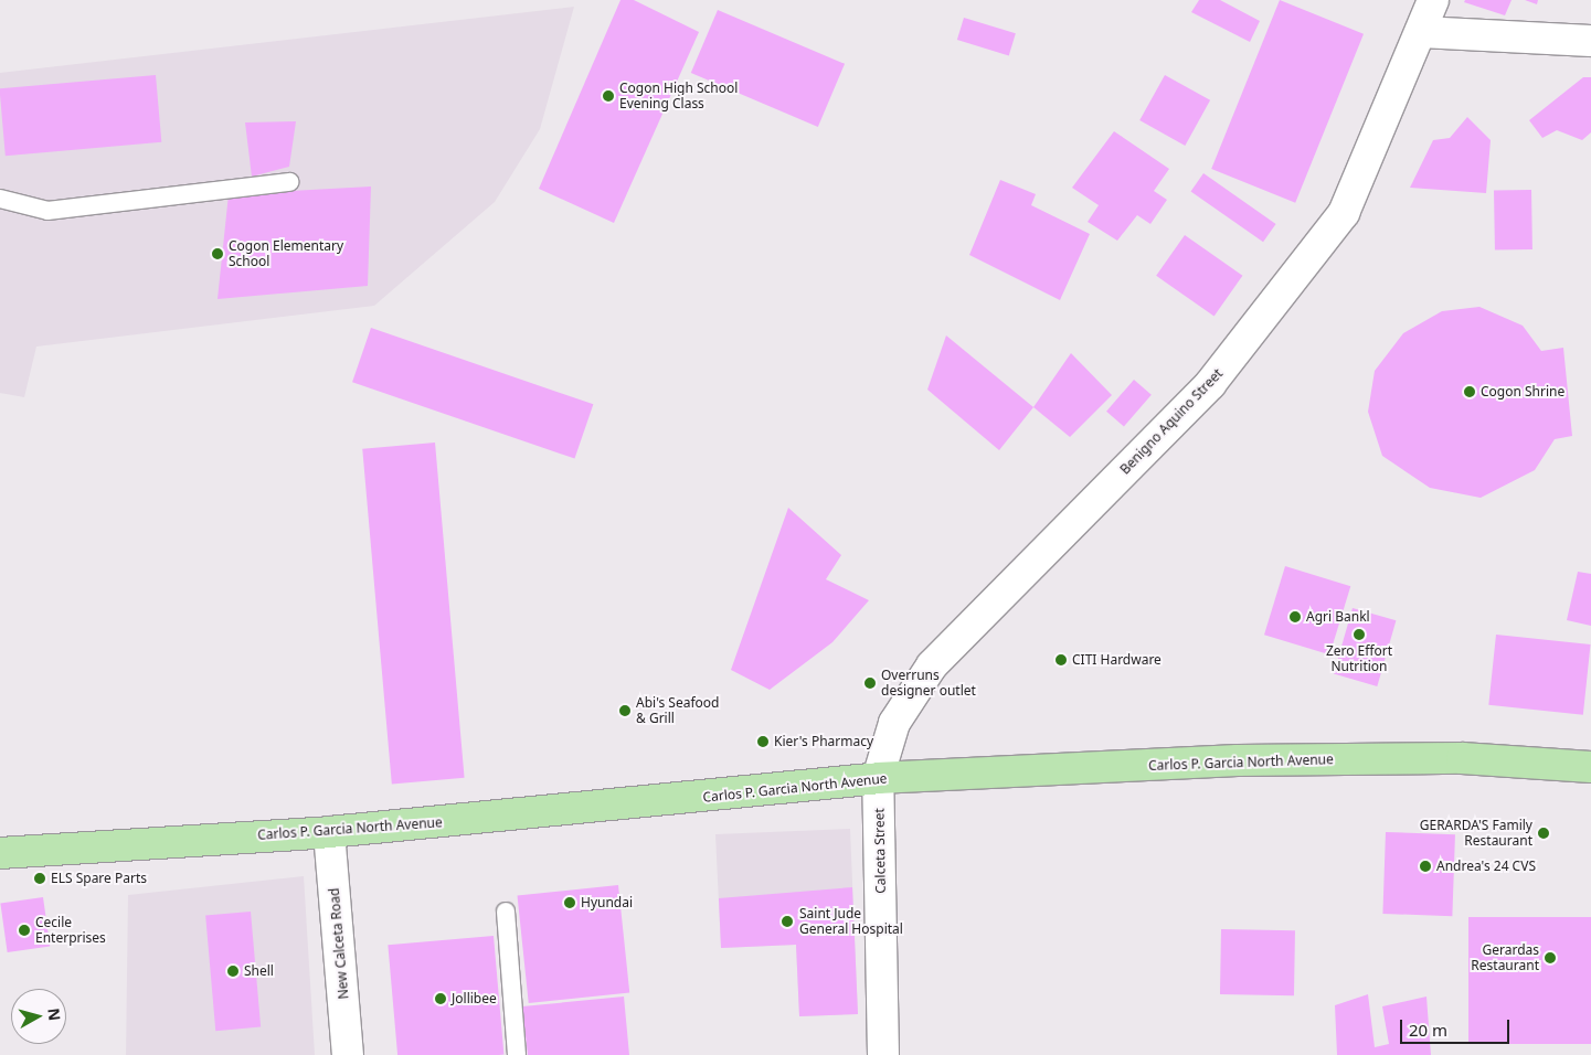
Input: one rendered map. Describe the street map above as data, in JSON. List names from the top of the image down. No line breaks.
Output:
{"streets":{"main road":["Benigno Aquino Street","Carlos P. Garcia North Avenue","Calceta Street","New Calceta Road"]},"crossings":[["Benigno Aquino Street","Carlos P. Garcia North Avenue"],["Benigno Aquino Street","Calceta Street"],["Carlos P. Garcia North Avenue","Calceta Street"],["Carlos P. Garcia North Avenue","New Calceta Road"]],"places":["Cogon High School Evening Class","Cogon Elementary School","Cogon Shrine","Agri Bankl","Zero Effort Nutrition","CITI Hardware","Overruns designer outlet","Abi's Seafood & Grill","Kier's Pharmacy","GERARDA'S Family Restaurant","Andrea's 24 CVS","ELS Spare Parts","Hyundai","Saint Jude General Hospital","Cecile Enterprises","Gerardas Restaurant","Shell","Jollibee"],"scale_bar":"20 m","north":"right"}
